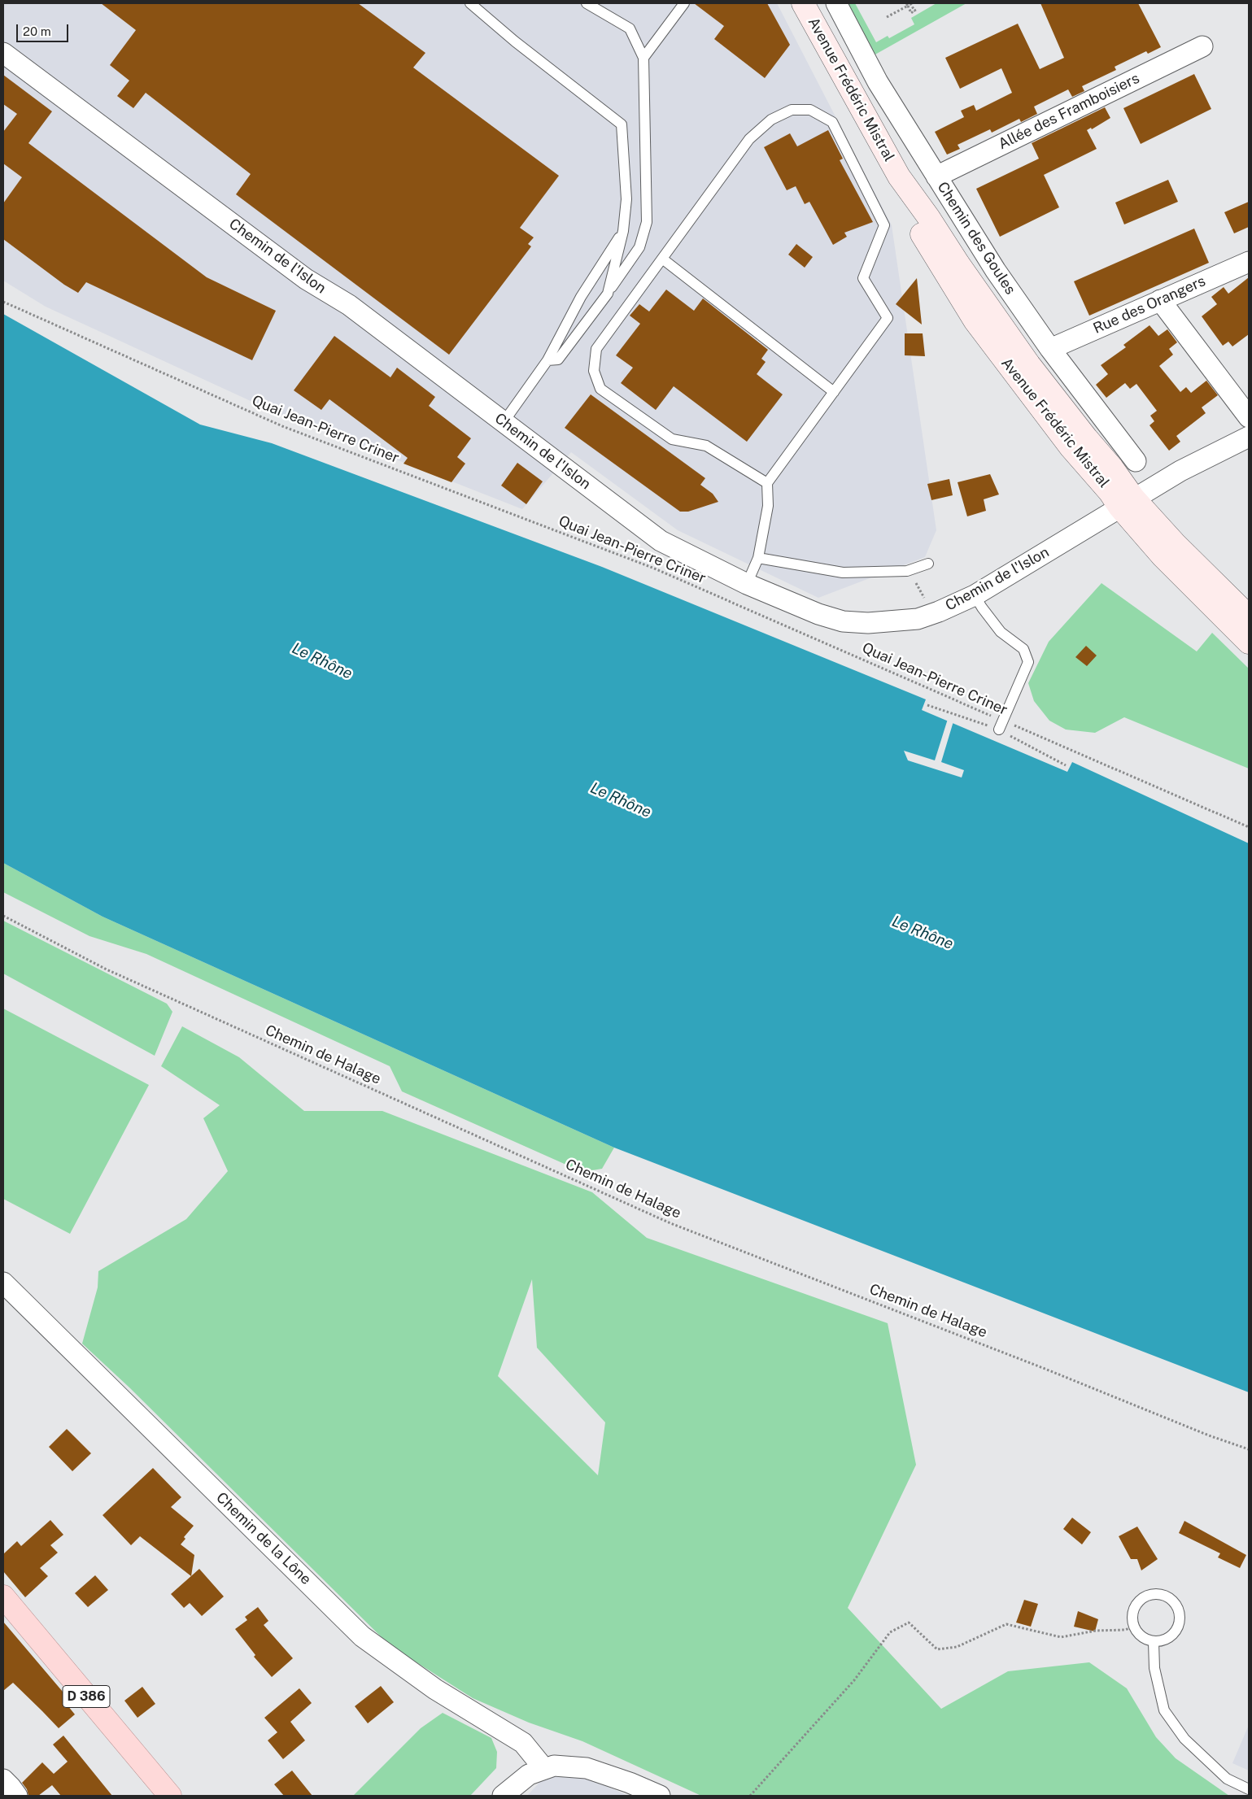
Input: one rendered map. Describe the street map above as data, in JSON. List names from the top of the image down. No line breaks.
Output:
{"streets":{"main road":["Avenue Frédéric Mistral","D 386"],"street":["Allée des Framboisiers","Chemin des Goules","Chemin de l'Islon","Rue des Orangers","Chemin de la Lône"],"path":["Quai Jean-Pierre Criner","Chemin de Halage"]},"crossings":[["Avenue Frédéric Mistral","Chemin de l'Islon"],["Allée des Framboisiers","Chemin des Goules"],["Chemin des Goules","Rue des Orangers"]],"water":["Le Rhône"],"scale_bar":"20 m"}
